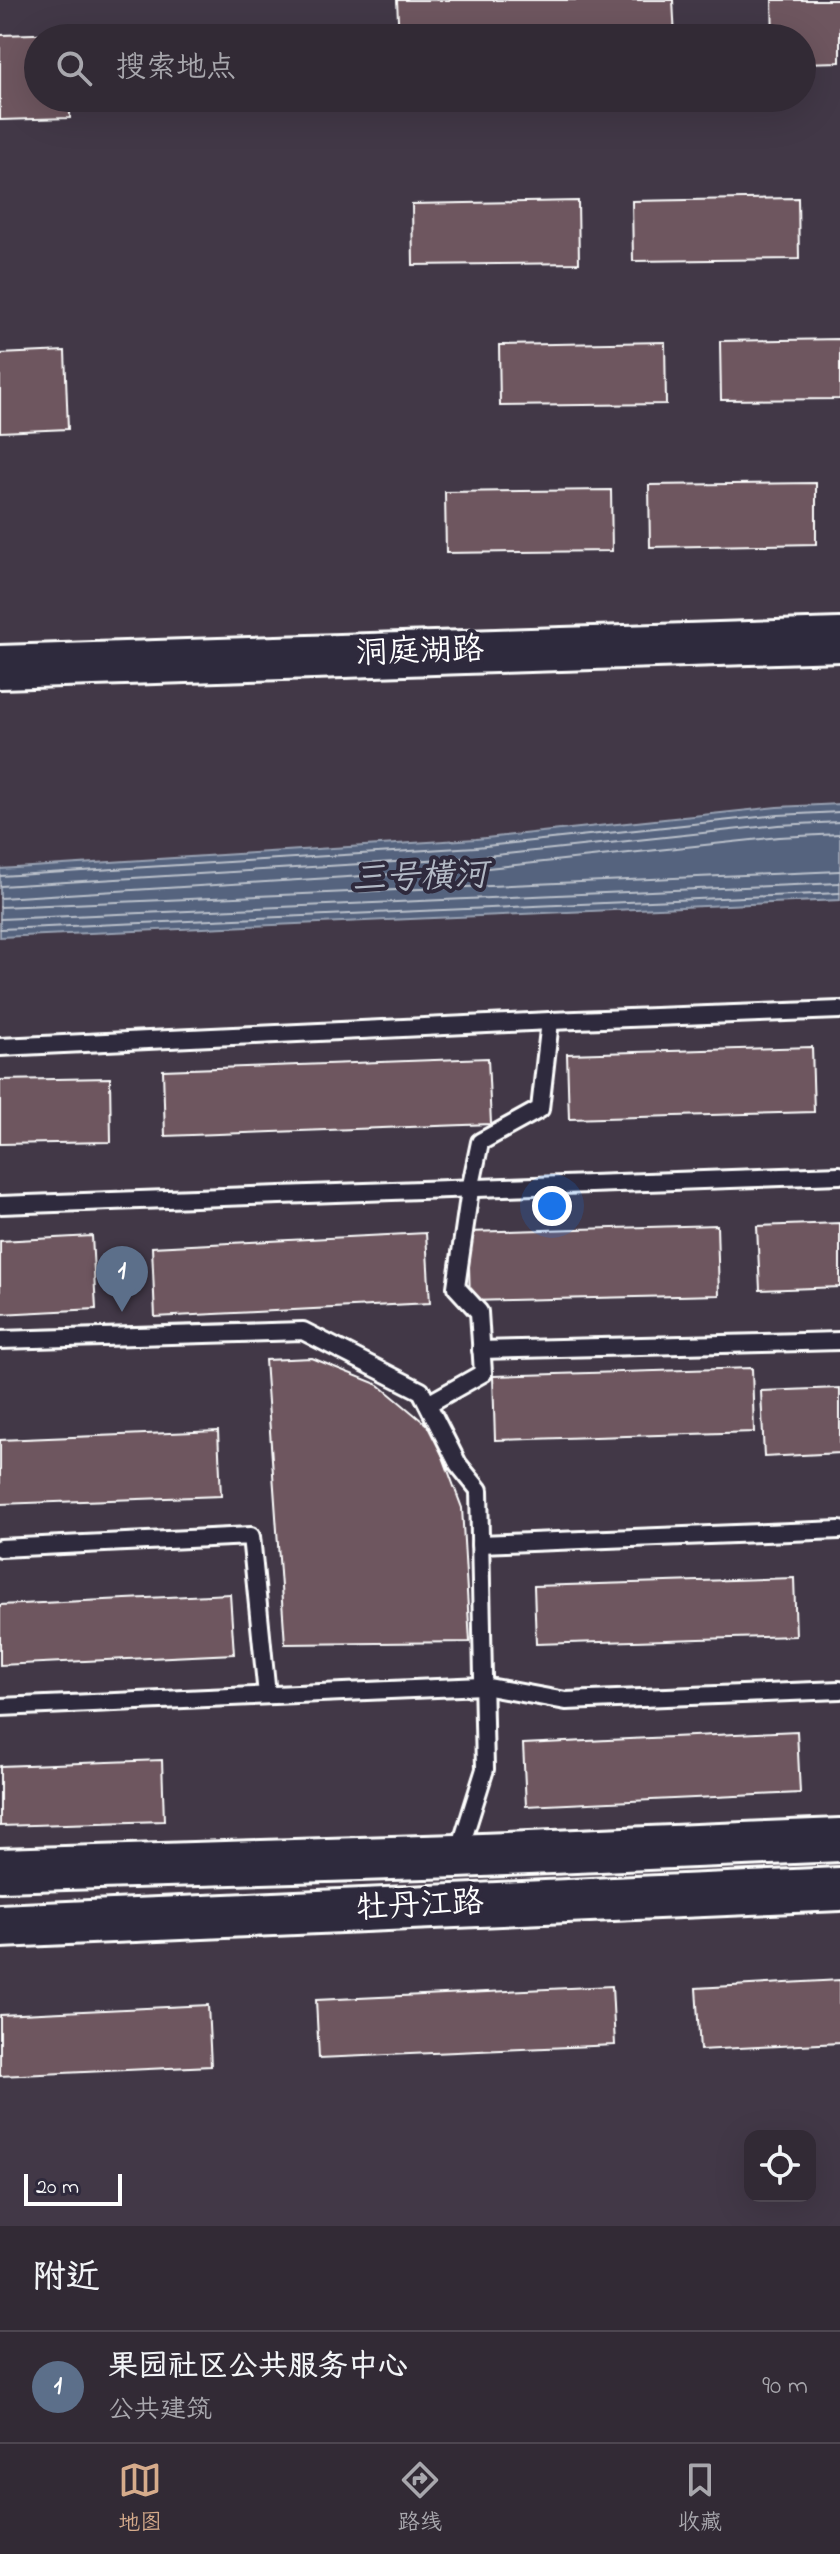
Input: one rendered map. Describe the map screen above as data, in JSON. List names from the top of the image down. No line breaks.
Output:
{"streets":{"street":["洞庭湖路","牡丹江路"]},"water":["三号横河"],"scale_bar":"20 m","page":{"search":"搜索地点","pins":"1","scale":"20 m","heading":"附近","list":[{"mark":"1","name":"果园社区公共服务中心","note":"公共建筑","value":"90 m"}],"nav":["地图","路线","收藏"]}}
